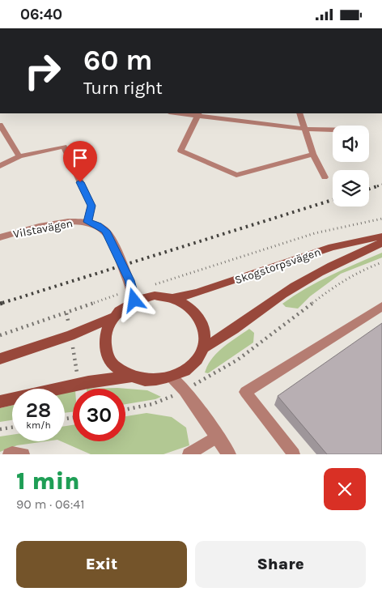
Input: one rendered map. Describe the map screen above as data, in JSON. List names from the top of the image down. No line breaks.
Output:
{"streets":{"main road":["Skogstorpsvägen"],"street":["Vilstavägen"]},"crossings":[["Vilstavägen","Skogstorpsvägen"]],"page":{"status":"06:40","turn":["60 m","Turn right"],"speed":"28 km/h","limit":"30","heading":["1 min","90 m · 06:41"],"buttons":["Exit","Share"]}}
